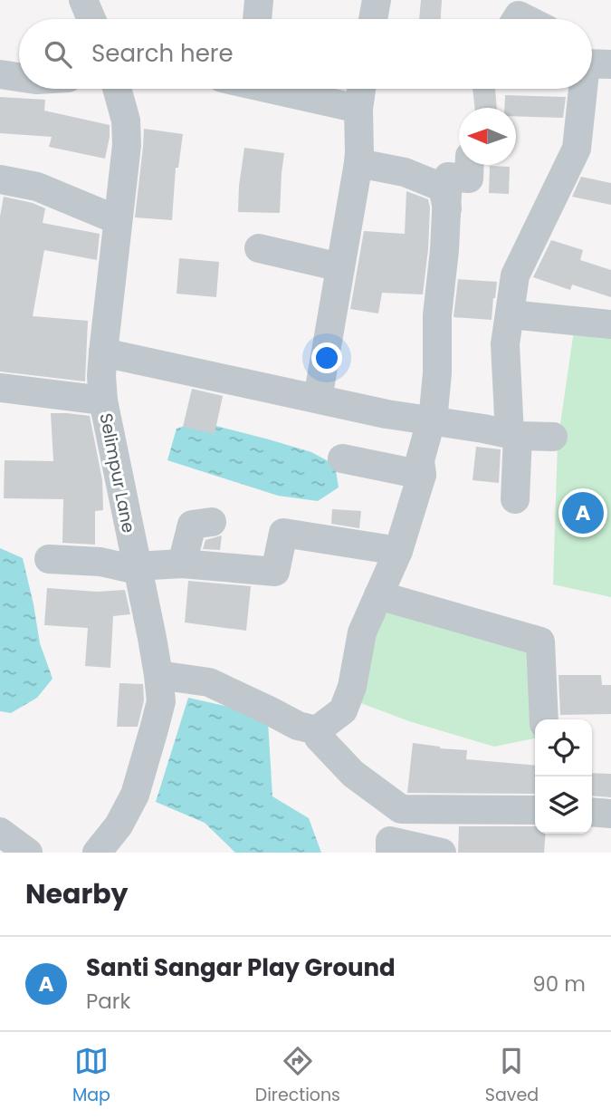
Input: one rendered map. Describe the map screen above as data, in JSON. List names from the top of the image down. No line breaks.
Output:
{"streets":{"street":["Selimpur Lane"]},"north":"left","page":{"search":"Search here","pins":"A","heading":"Nearby","list":[{"mark":"A","name":"Santi Sangar Play Ground","note":"Park","value":"90 m"}],"nav":["Map","Directions","Saved"]}}
